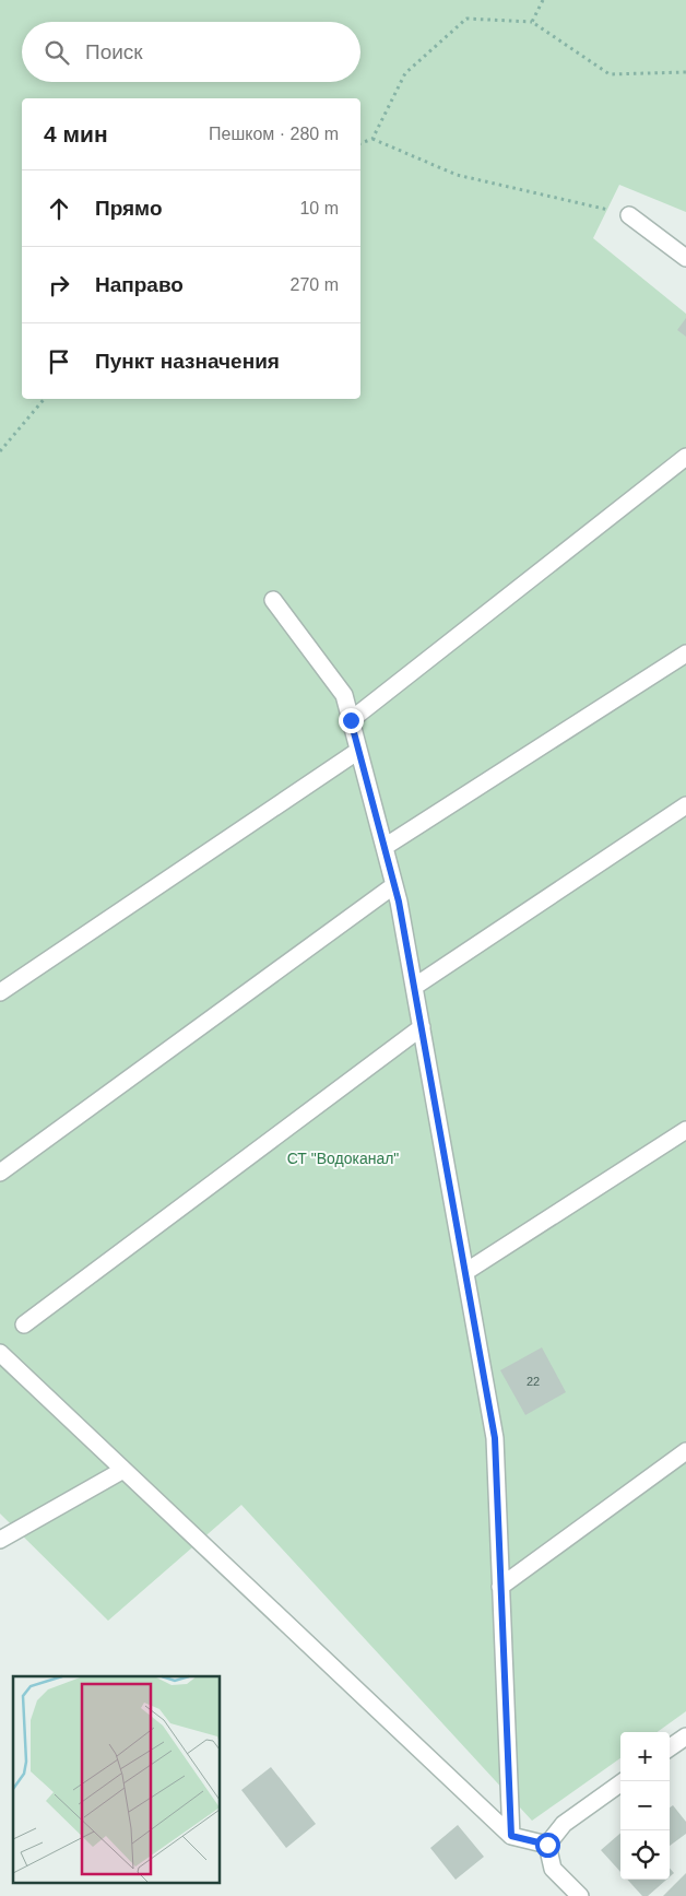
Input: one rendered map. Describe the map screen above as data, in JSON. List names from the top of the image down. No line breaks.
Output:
{"parks":["СТ \"Водоканал\""],"house_numbers":["22"],"page":{"search":"Поиск","heading":["4 мин","Пешком · 280 m"],"list":[["Прямо","10 m"],["Направо","270 m"],"Пункт назначения"],"map_buttons":["+","−"]}}
